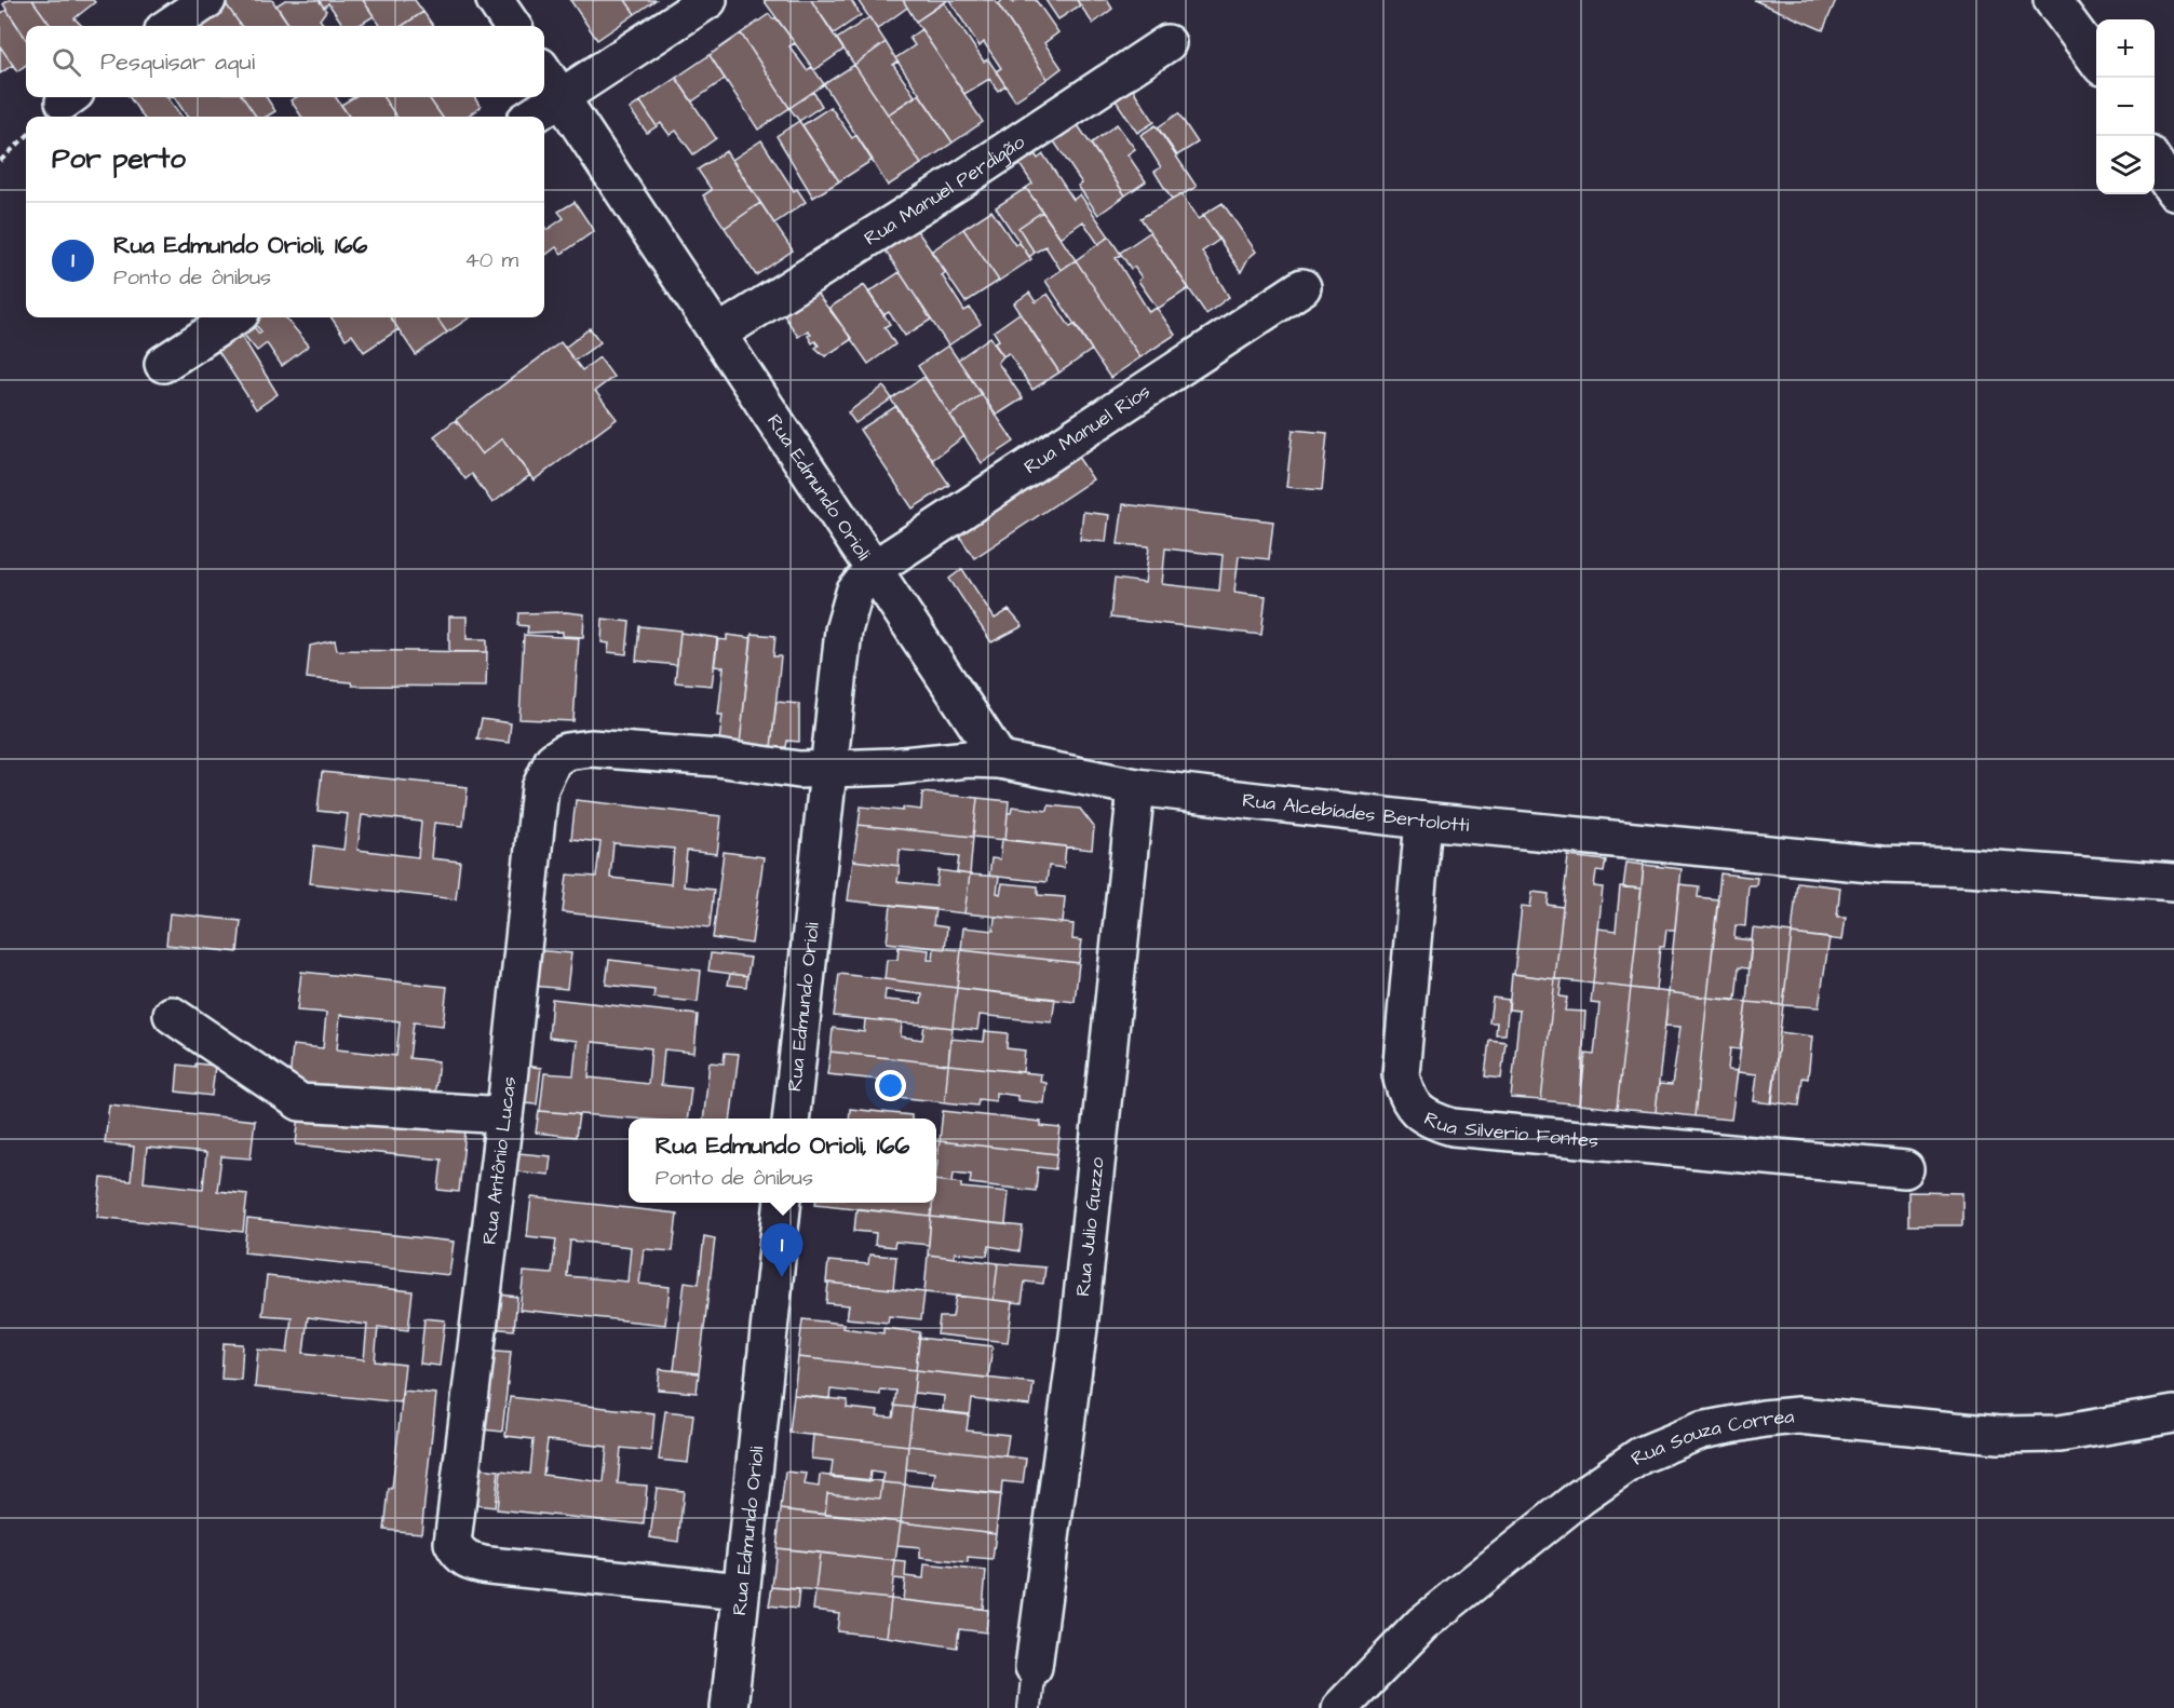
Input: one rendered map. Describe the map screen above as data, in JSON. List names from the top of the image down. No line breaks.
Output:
{"streets":{"street":["Rua Manuel Perdigão","Rua Manuel Rios","Rua Edmundo Orioli","Rua Alcebíades Bertolotti","Rua Silverio Fontes","Rua Antônio Lucas","Rua Julio Guzzo","Rua Souza Correa"]},"crossings":[["Rua Manuel Perdigão","Rua Edmundo Orioli"],["Rua Manuel Rios","Rua Edmundo Orioli"],["Rua Edmundo Orioli","Rua Alcebíades Bertolotti"],["Rua Edmundo Orioli","Rua Antônio Lucas"],["Rua Alcebíades Bertolotti","Rua Silverio Fontes"],["Rua Alcebíades Bertolotti","Rua Antônio Lucas"],["Rua Alcebíades Bertolotti","Rua Julio Guzzo"]],"page":{"map_buttons":["+","−"],"search":"Pesquisar aqui","heading":"Por perto","list":[{"mark":"1","name":"Rua Edmundo Orioli, 166","note":"Ponto de ônibus","value":"40 m"}],"popup":["Rua Edmundo Orioli, 166","Ponto de ônibus"],"pins":"1"}}
